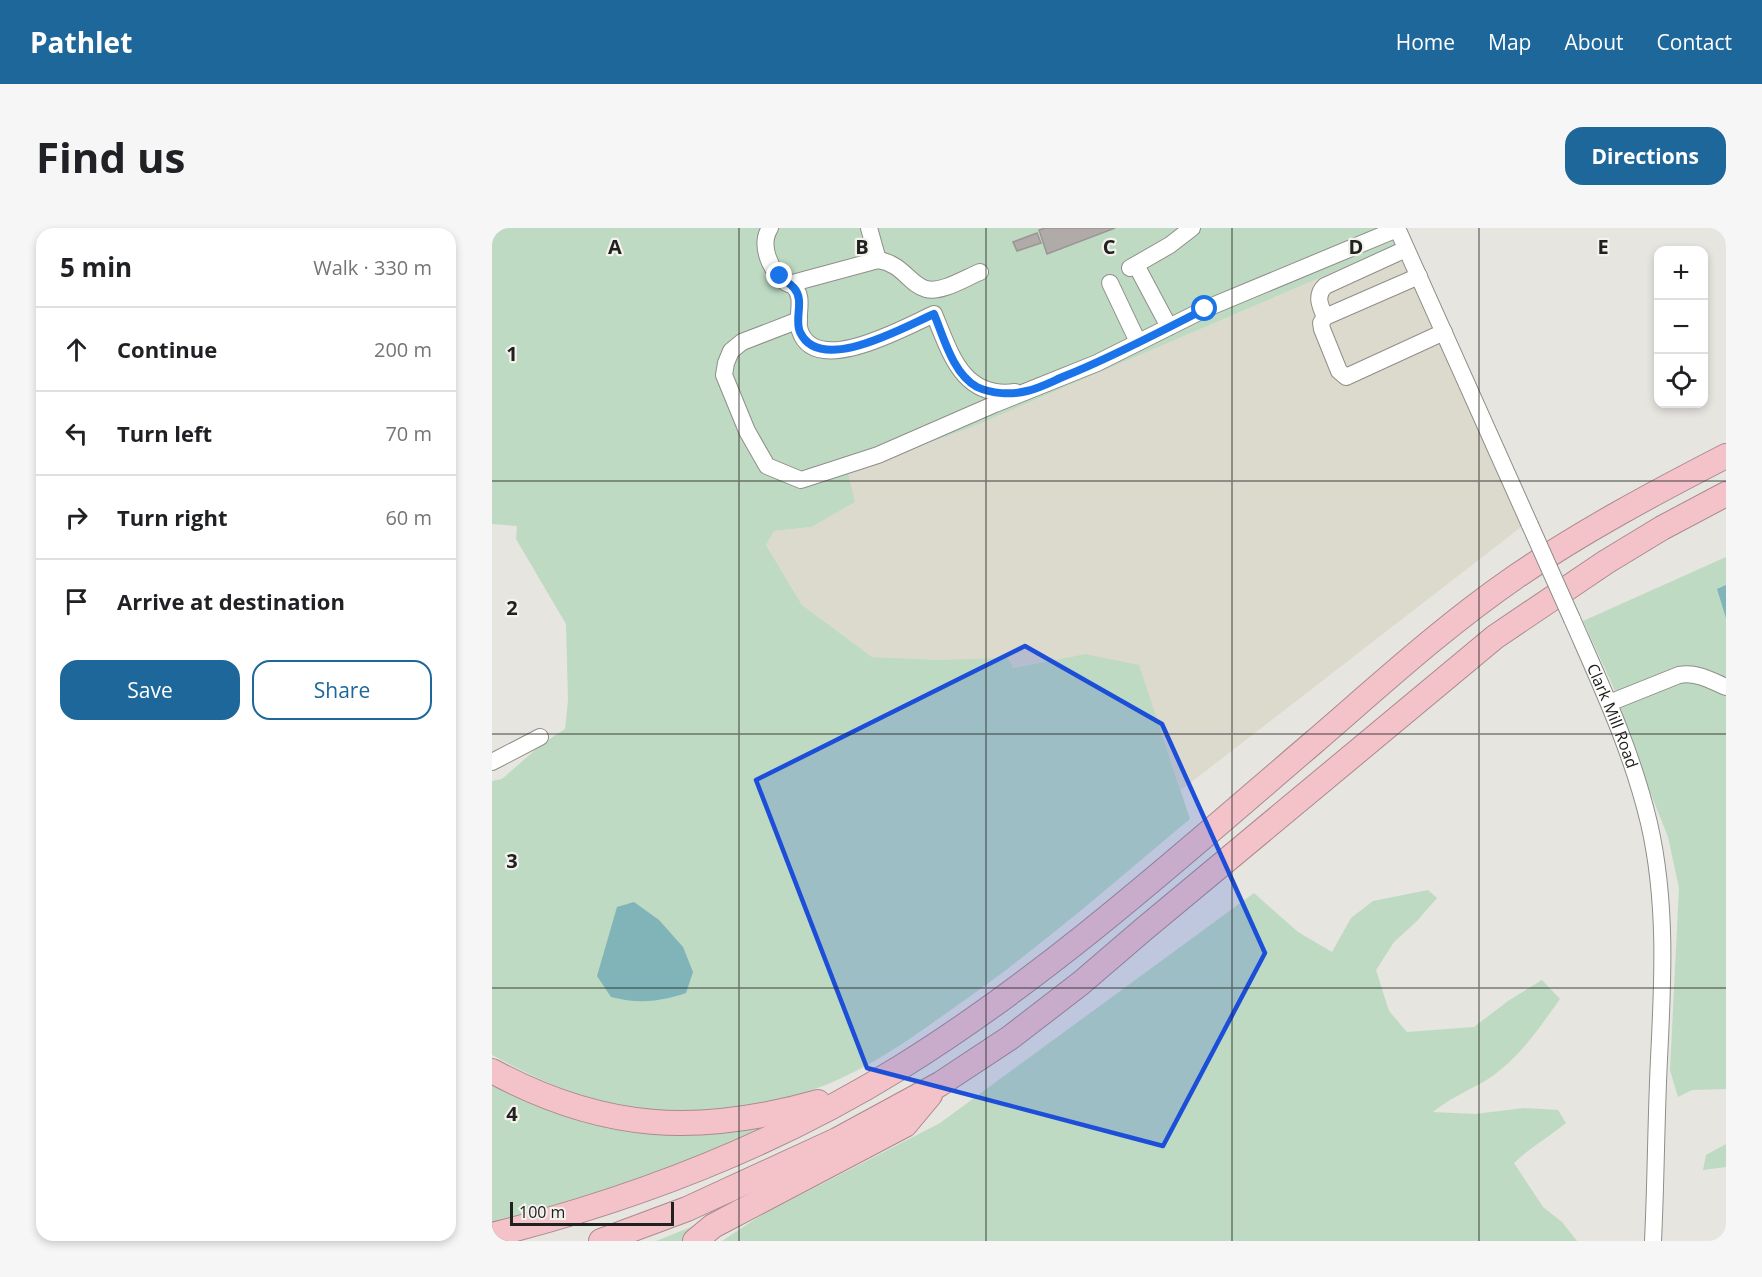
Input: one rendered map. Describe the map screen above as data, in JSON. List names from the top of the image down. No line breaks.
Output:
{"streets":{"street":["Clark Mill Road"]},"scale_bar":"100 m","page":{"header":"Pathlet","nav":["Home","Map","About","Contact"],"buttons":["Directions",["Save","Share"]],"title":"Find us","heading":["5 min","Walk · 330 m"],"map_buttons":["+","−"],"list":[["Continue","200 m"],["Turn left","70 m"],["Turn right","60 m"],"Arrive at destination"],"scale":"100 m"},"grid":{"columns":["A","B","C","D","E"],"rows":["1","2","3","4"]}}
